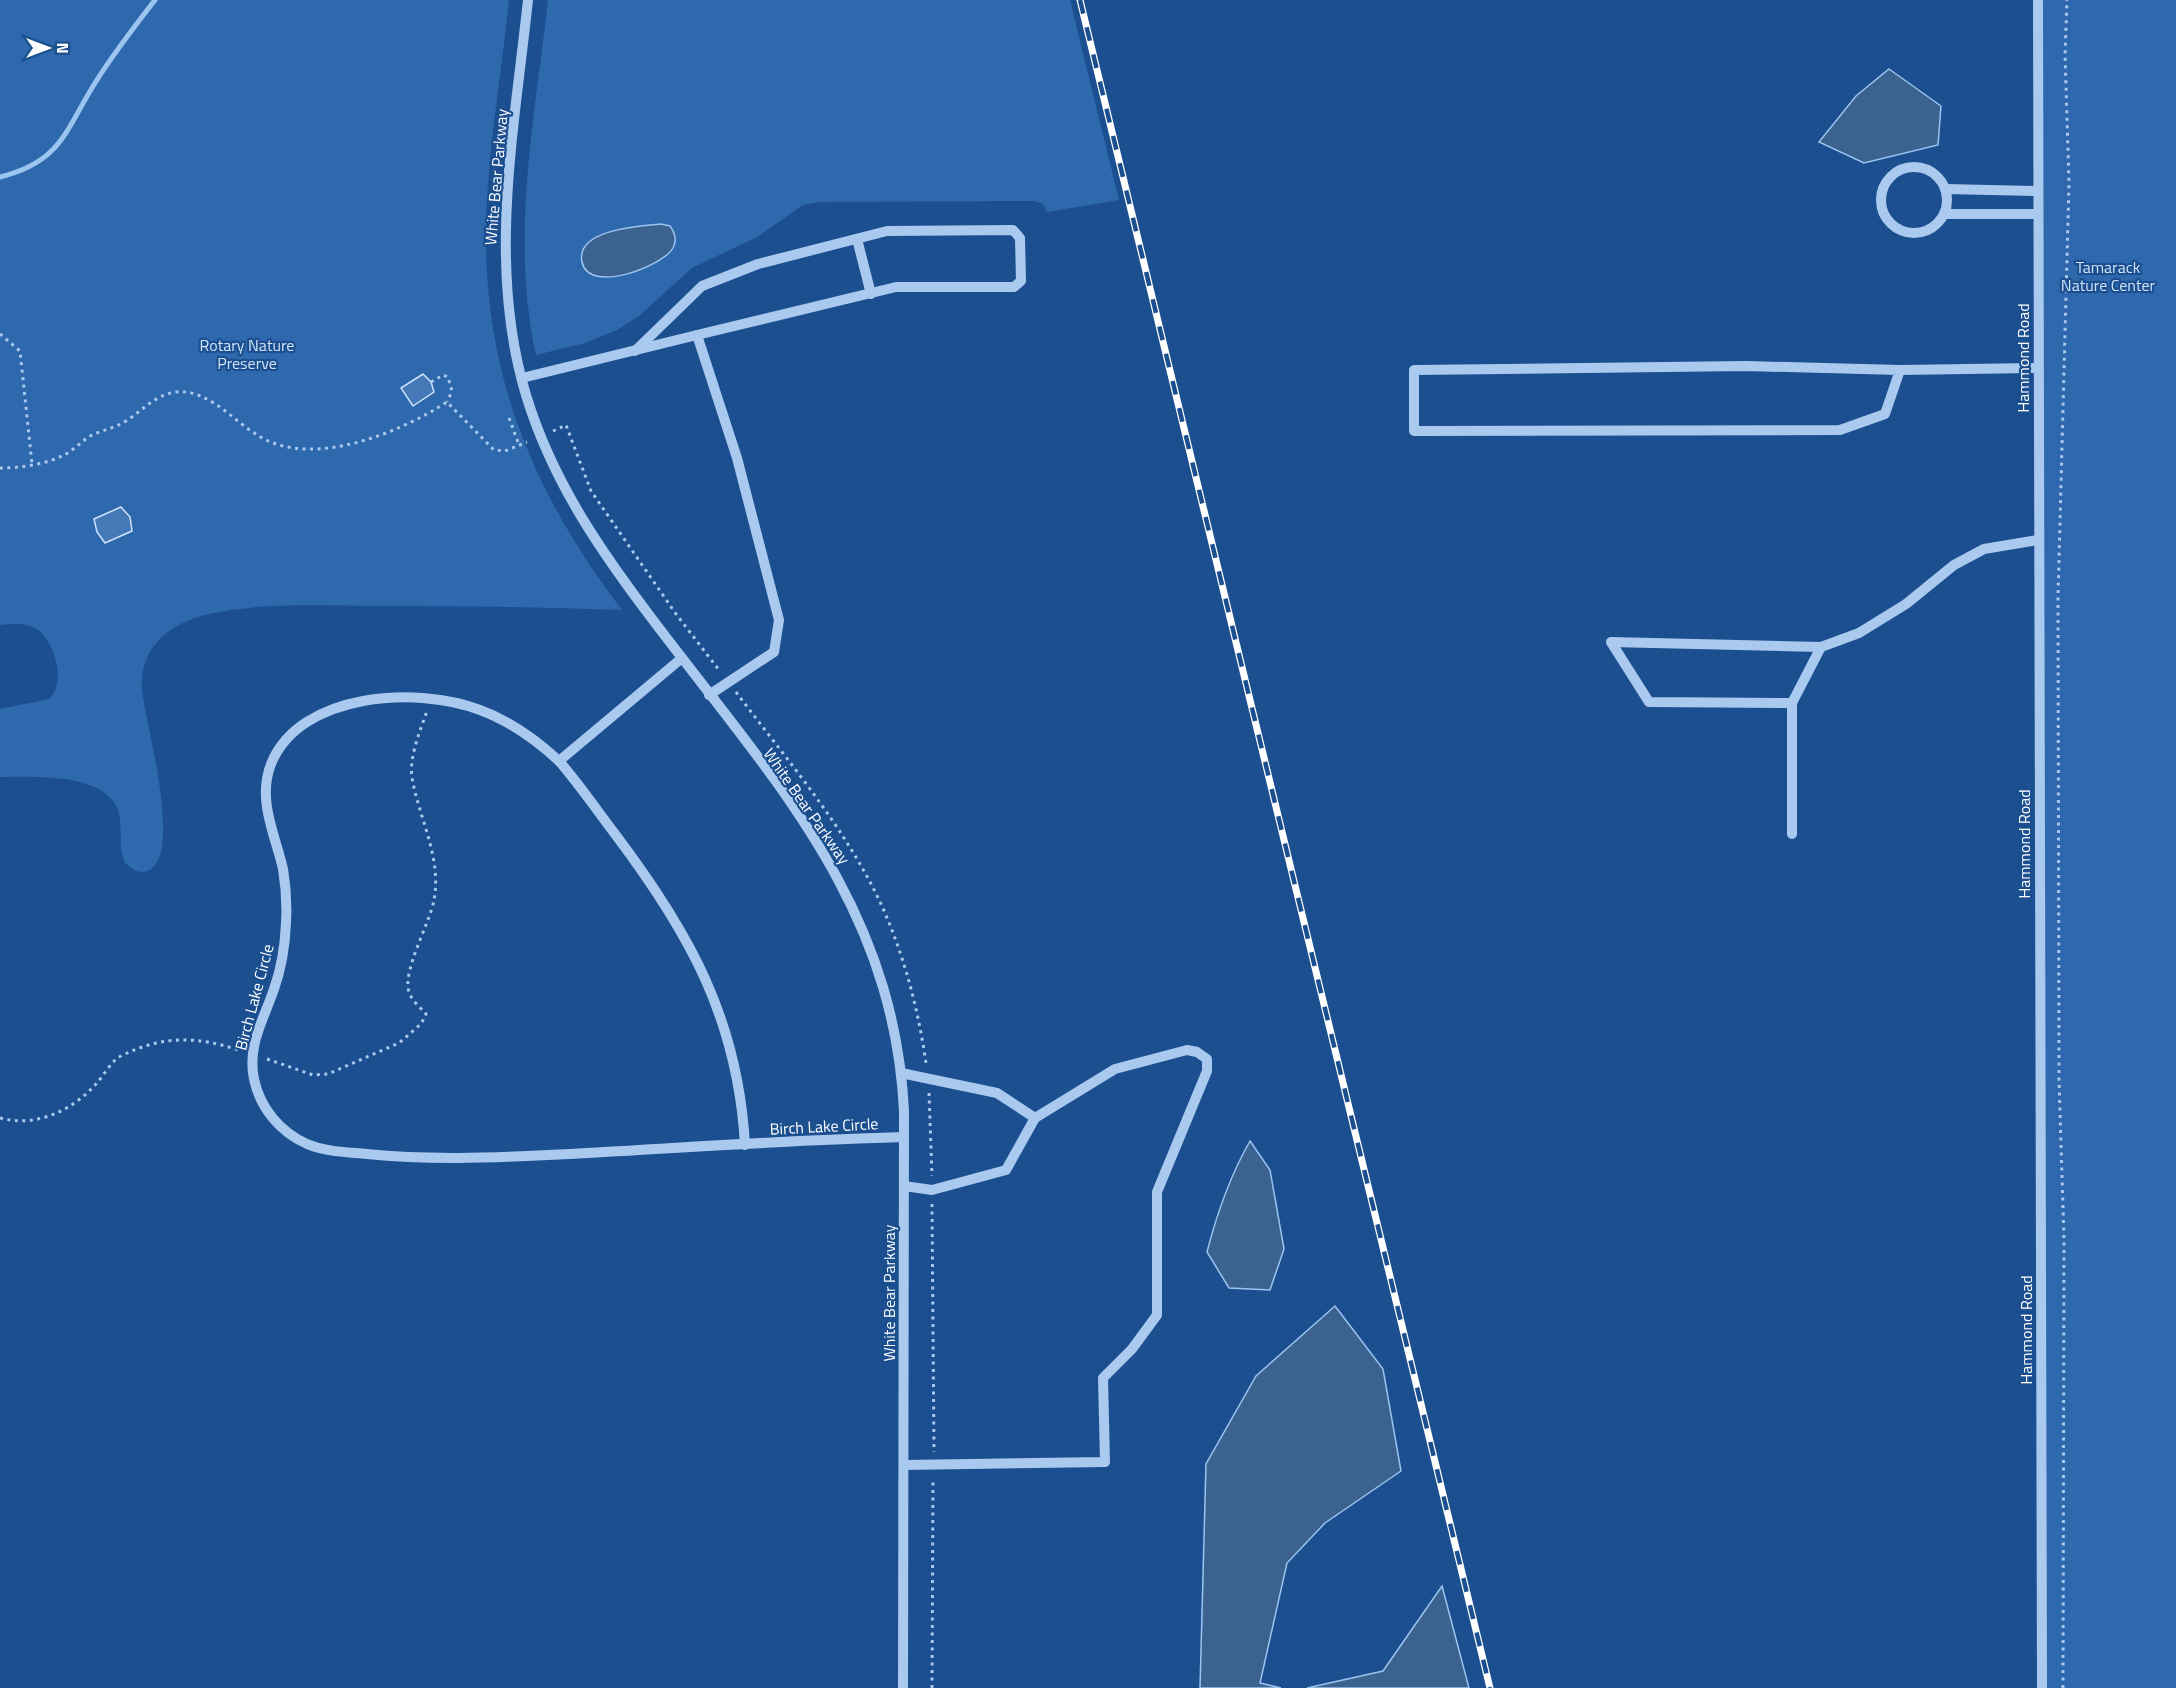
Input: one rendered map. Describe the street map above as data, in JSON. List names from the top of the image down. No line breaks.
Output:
{"streets":{"street":["White Bear Parkway","Hammond Road","Birch Lake Circle"]},"crossings":[["White Bear Parkway","Birch Lake Circle"]],"parks":["Tamarack Nature Center","Rotary Nature Preserve"],"north":"right"}
